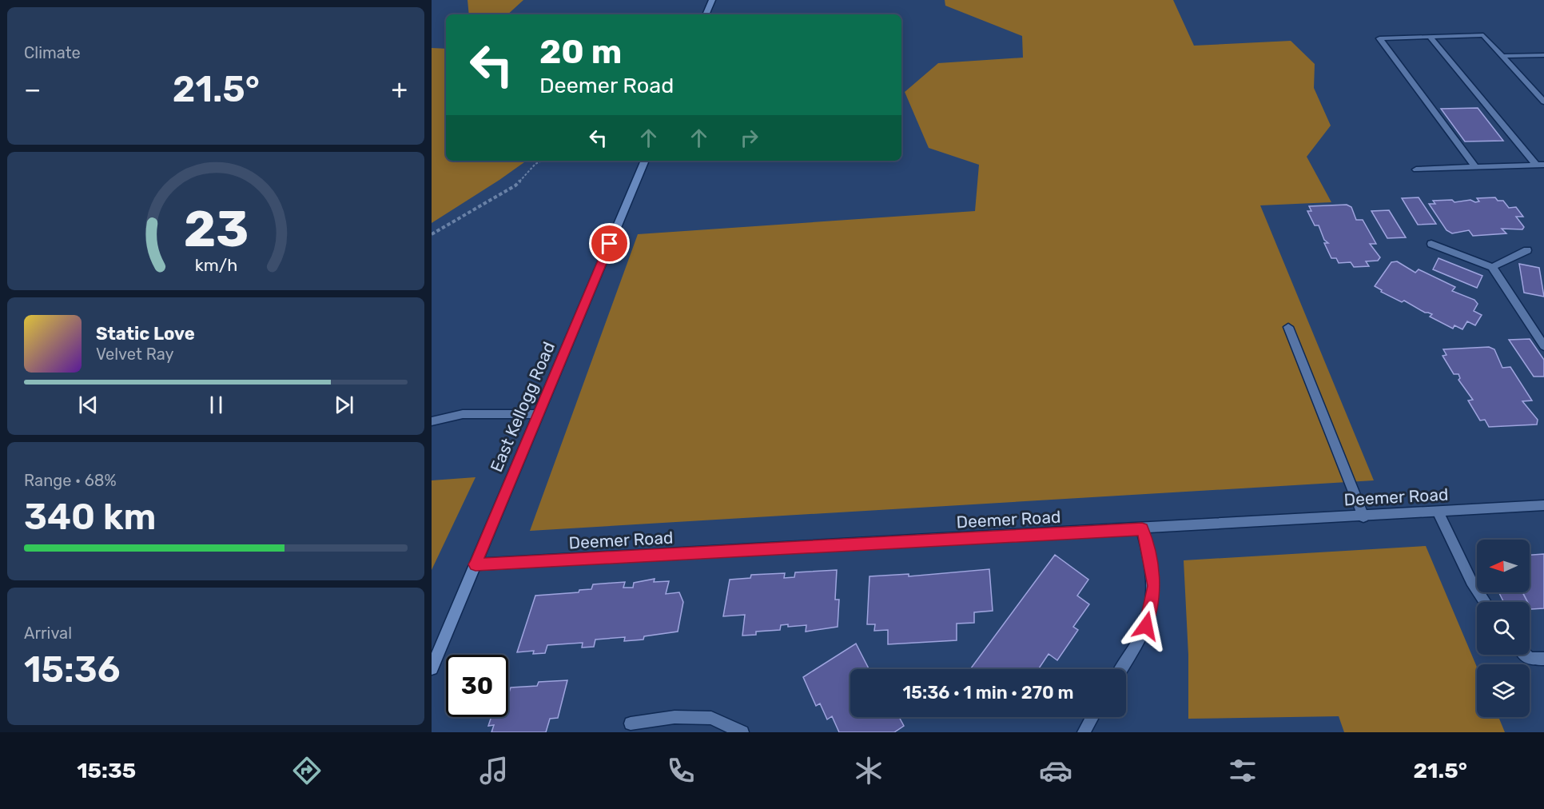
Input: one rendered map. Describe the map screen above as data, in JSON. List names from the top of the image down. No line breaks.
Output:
{"streets":{"street":["East Kellogg Road","Deemer Road"]},"crossings":[["East Kellogg Road","Deemer Road"]],"north":"left","page":{"tile":["Climate",["Range · 68%","340 km"],["Arrival","15:36"]],"turn":["20 m","Deemer Road"],"heat":["−","21.5°","+"],"song":["Static Love","Velvet Ray"],"limit":"30","trip":"15:36 · 1 min · 270 m","tabs":["15:35","21.5°"],"gauge":["23","km/h"]}}
